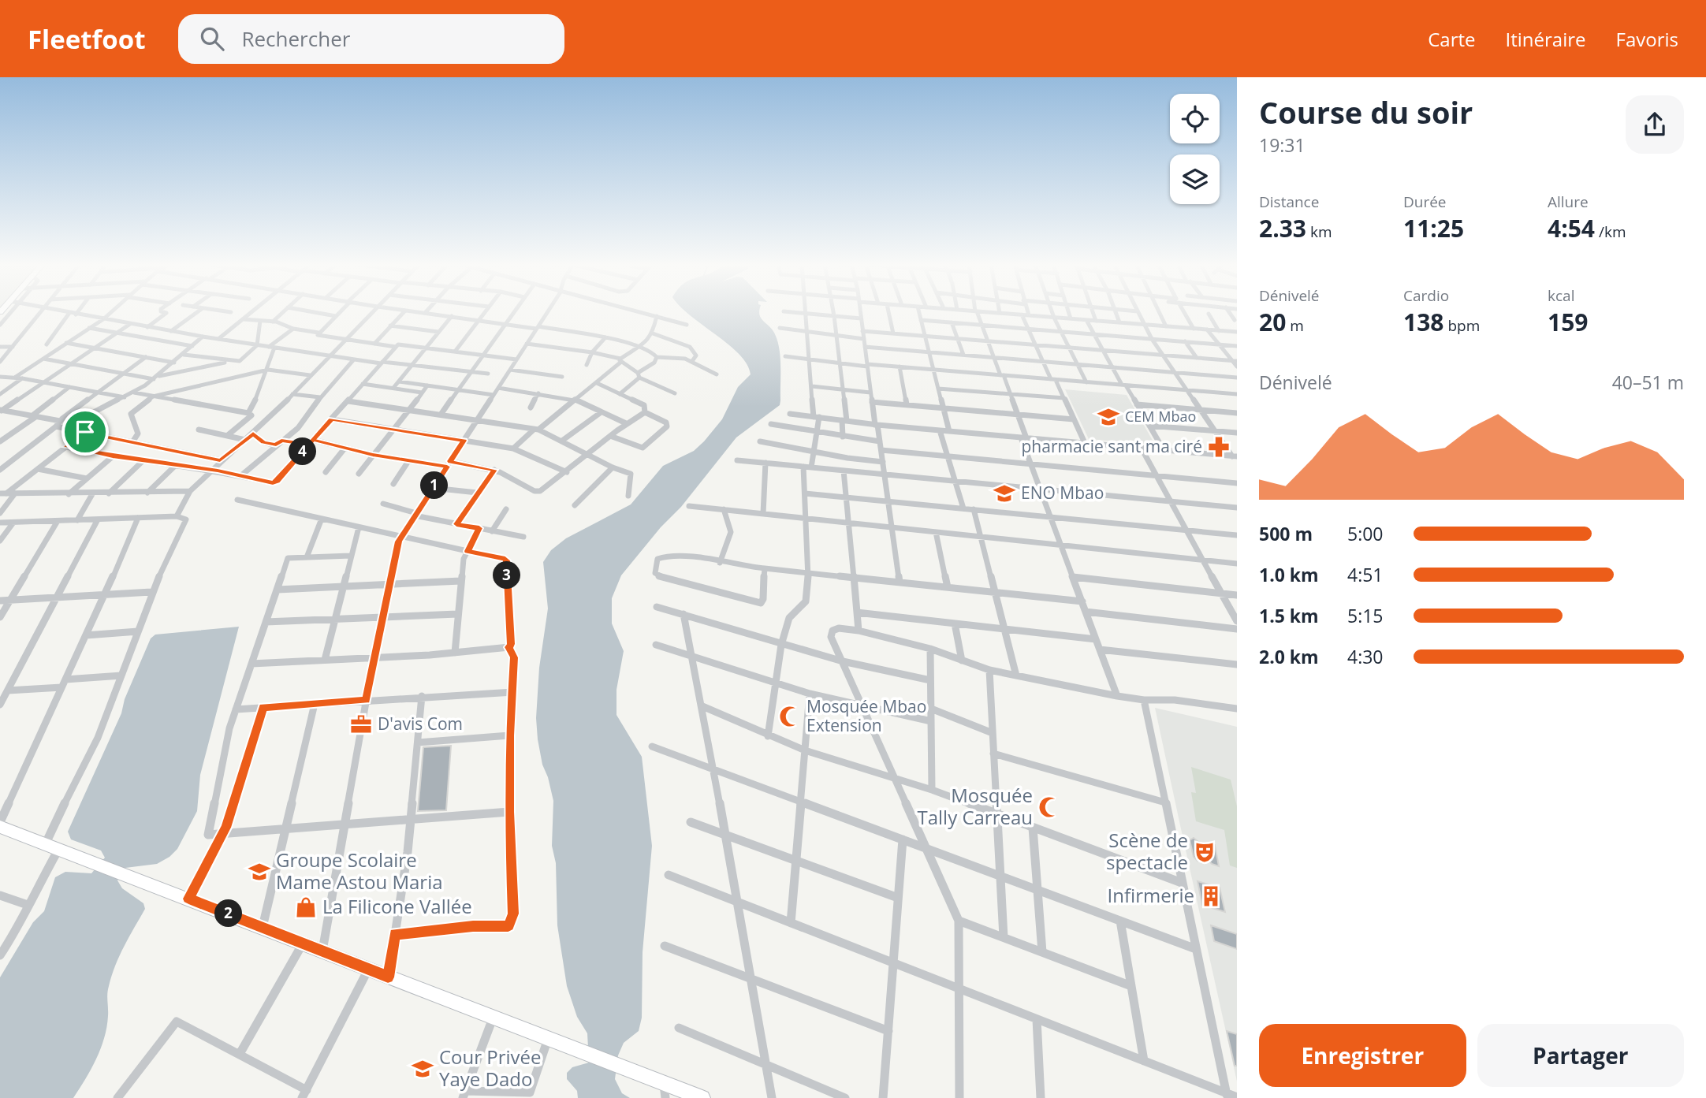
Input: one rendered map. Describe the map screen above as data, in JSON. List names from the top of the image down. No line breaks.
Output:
{"places":{"school or university":["CEM Mbao","ENO Mbao","Groupe Scolaire Mame Astou Maria","Cour Privée Yaye Dado"],"pharmacy":["pharmacie sant ma ciré"],"mosque":["Mosquée Mbao Extension","Mosquée Tally Carreau"],"office":["D'avis Com"],"theatre":["Scène de spectacle"],"building":["Infirmerie"],"shop":["La Filicone Vallée"]},"page":{"header":"Fleetfoot","search":"Rechercher","nav":["Carte","Itinéraire","Favoris"],"heading":["Course du soir","19:31"],"stats":[["Distance","2.33 km"],["Durée","11:25"],["Allure","4:54 /km"],["Dénivelé","20 m"],["Cardio","138 bpm"],["kcal","159"]],"chart":["Dénivelé","40–51 m"],"pins":["4","1","3","2"],"list":[{"name":"500 m","note":"5:00"},{"name":"1.0 km","note":"4:51"},{"name":"1.5 km","note":"5:15"},{"name":"2.0 km","note":"4:30"}],"buttons":["Enregistrer","Partager"]}}
